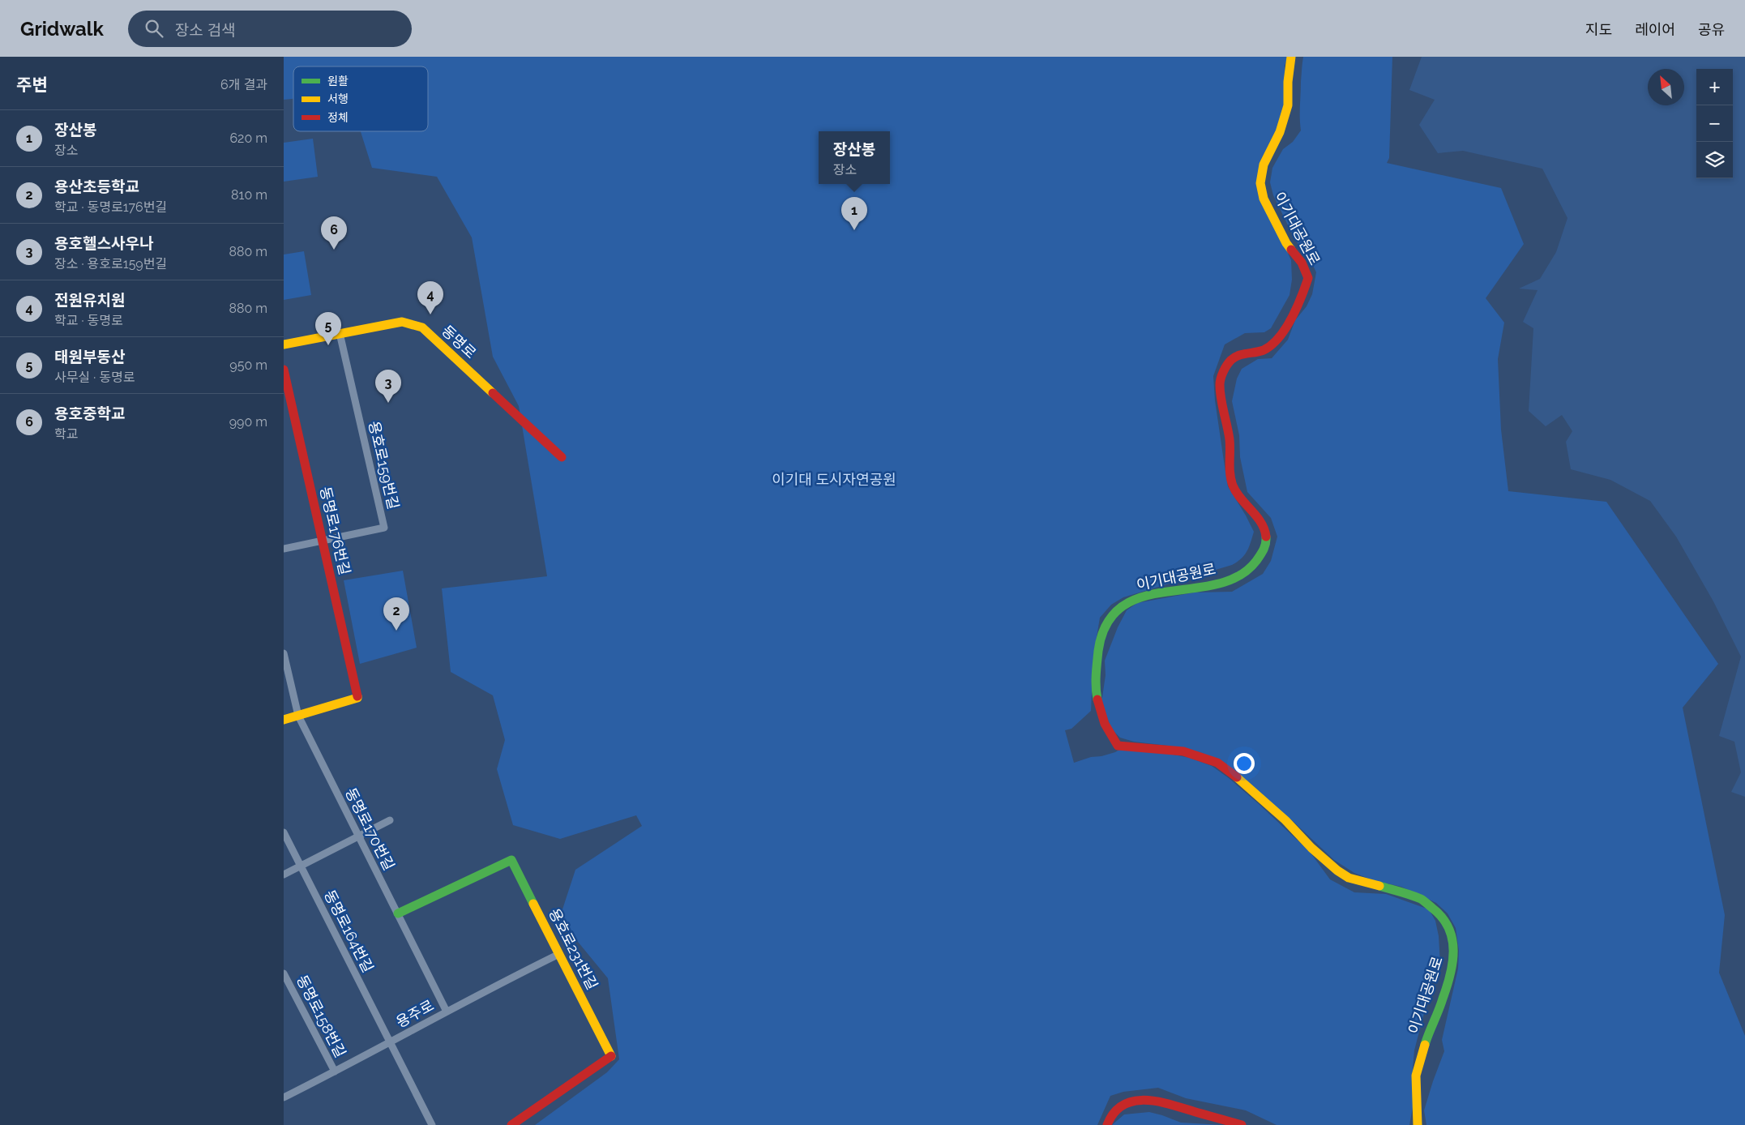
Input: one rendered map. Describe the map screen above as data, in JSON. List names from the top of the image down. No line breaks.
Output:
{"streets":{"street":["이기대공원로","동명로","용호로159번길","동명로176번길","동명로170번길","동명로164번길","용호로231번길","용주로","동명로158번길"]},"crossings":[["동명로","용호로159번길"],["용호로159번길","동명로176번길"],["동명로176번길","동명로170번길"],["동명로170번길","용호로231번길"],["동명로170번길","용주로"],["동명로164번길","용주로"],["용호로231번길","용주로"],["용주로","동명로158번길"]],"parks":["이기대 도시자연공원"],"legend":["원활","서행","정체"],"north":"top left","page":{"header":"Gridwalk","search":"장소 검색","nav":["지도","레이어","공유"],"heading":["주변","6개 결과"],"map_buttons":["+","−"],"list":[{"mark":"1","name":"장산봉","note":"장소","value":"620 m"},{"mark":"2","name":"용산초등학교","note":"학교 · 동명로176번길","value":"810 m"},{"mark":"3","name":"용호헬스사우나","note":"장소 · 용호로159번길","value":"880 m"},{"mark":"4","name":"전원유치원","note":"학교 · 동명로","value":"880 m"},{"mark":"5","name":"태원부동산","note":"사무실 · 동명로","value":"950 m"},{"mark":"6","name":"용호중학교","note":"학교","value":"990 m"}],"popup":["장산봉","장소"],"pins":["1","6","4","5","3","2"]}}
